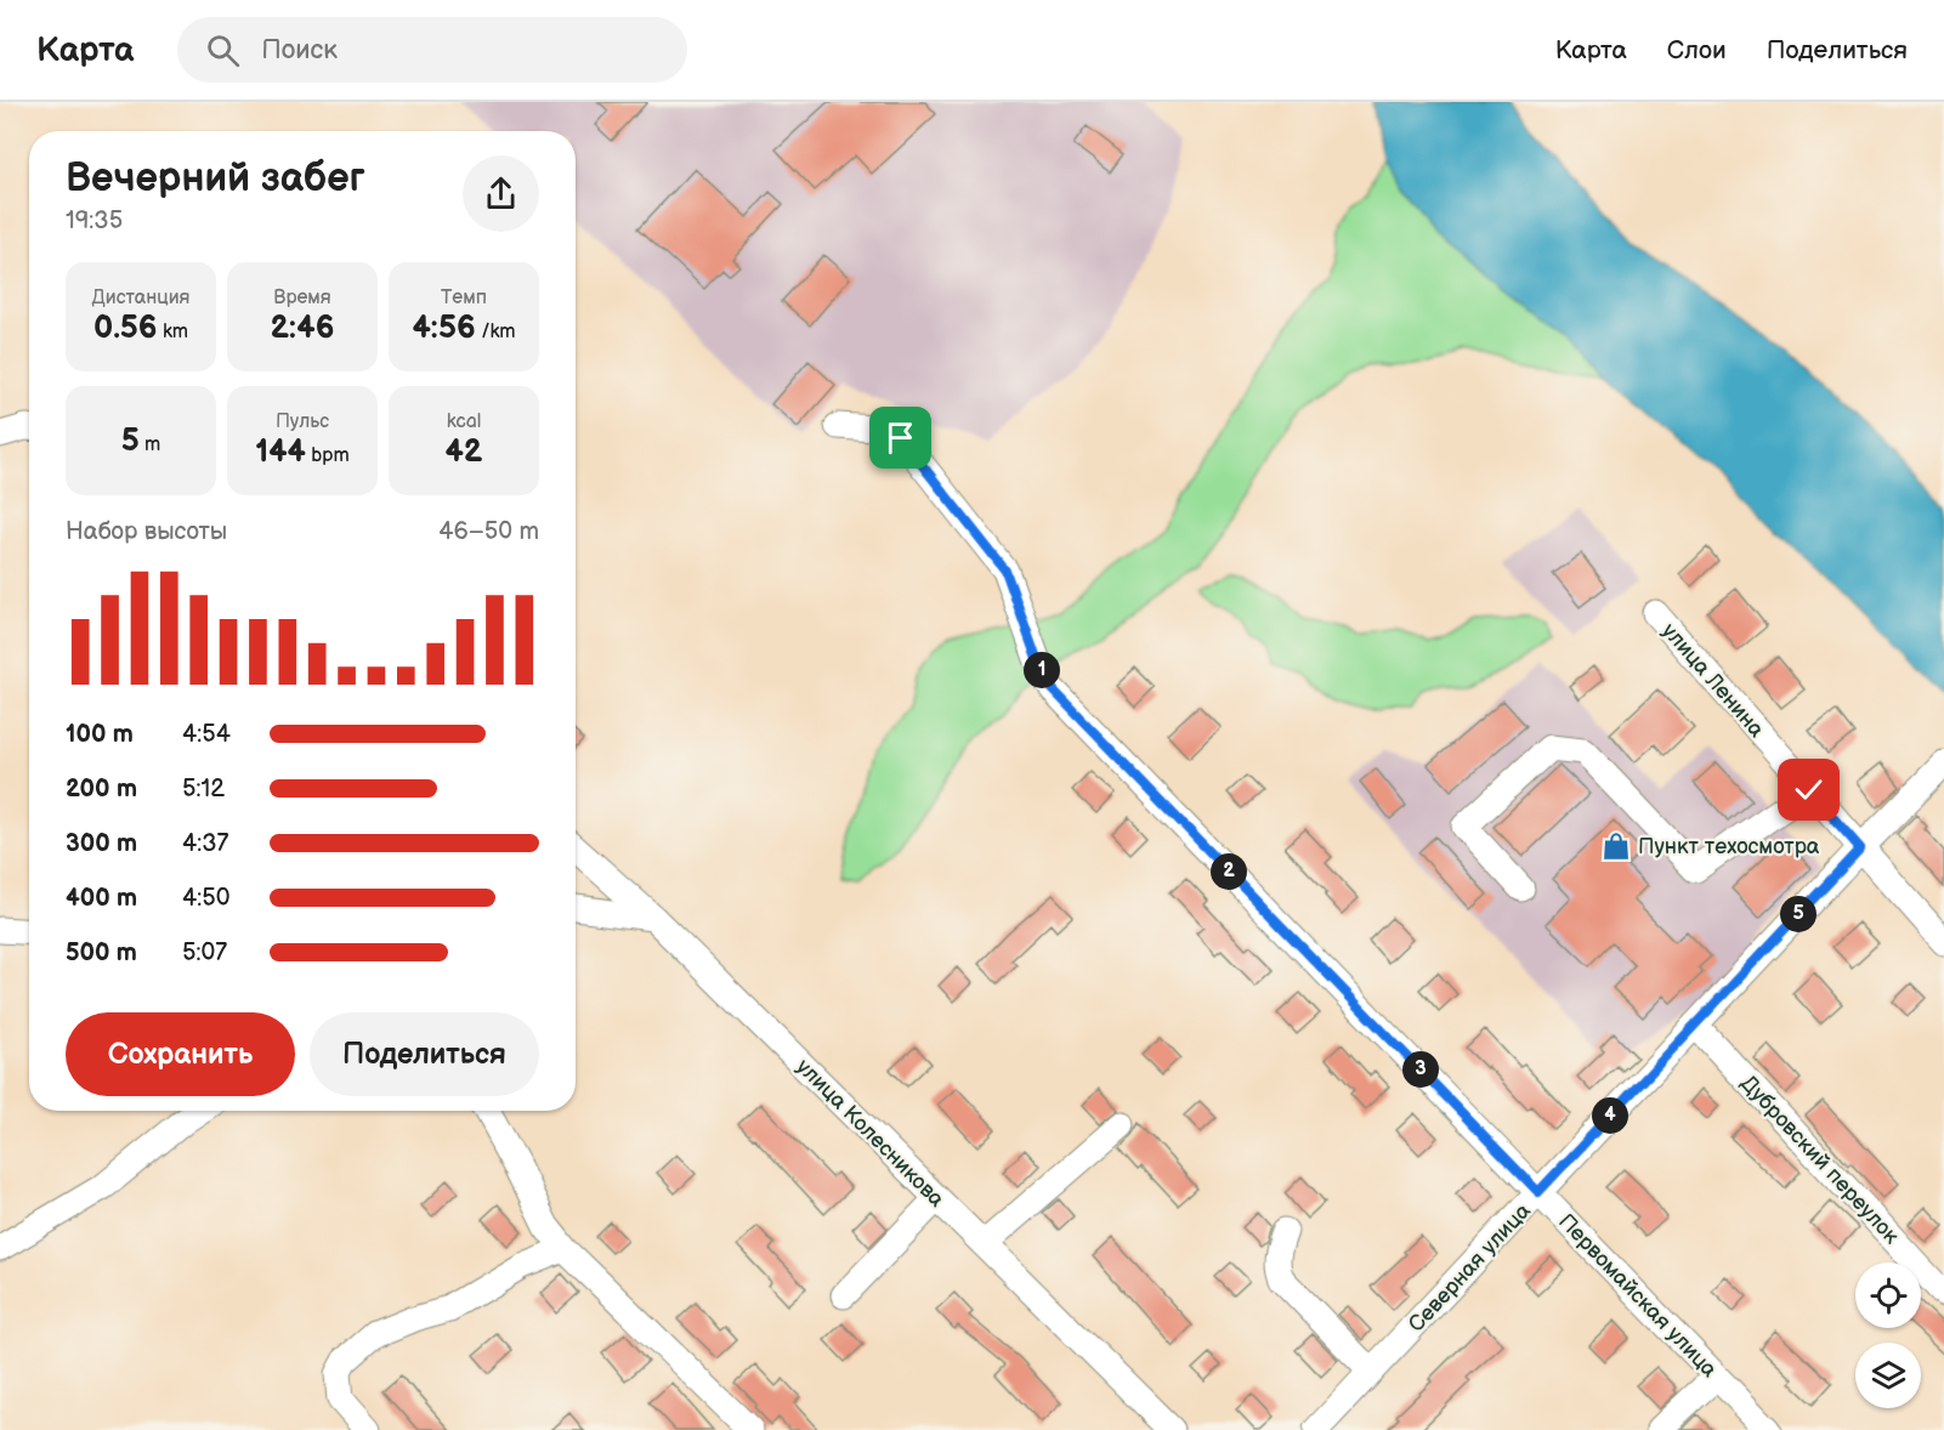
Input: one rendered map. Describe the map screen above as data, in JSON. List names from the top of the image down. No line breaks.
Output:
{"streets":{"street":["улица Ленина","улица Колесникова","Дубровский переулок","Северная улица","Первомайская улица"]},"crossings":[["улица Ленина","Северная улица"],["Дубровский переулок","Северная улица"],["Северная улица","Первомайская улица"]],"places":{"shop":["Пункт техосмотра"]},"page":{"header":"Карта","search":"Поиск","nav":["Карта","Слои","Поделиться"],"heading":["Вечерний забег","19:35"],"stats":[["Дистанция","0.56 km"],["Время","2:46"],["Темп","4:56 /km"],["5 m"],["Пульс","144 bpm"],["kcal","42"]],"chart":["Набор высоты","46–50 m"],"pins":["1","2","5","3","4"],"list":[{"name":"100 m","note":"4:54"},{"name":"200 m","note":"5:12"},{"name":"300 m","note":"4:37"},{"name":"400 m","note":"4:50"},{"name":"500 m","note":"5:07"}],"buttons":["Сохранить","Поделиться"]}}
